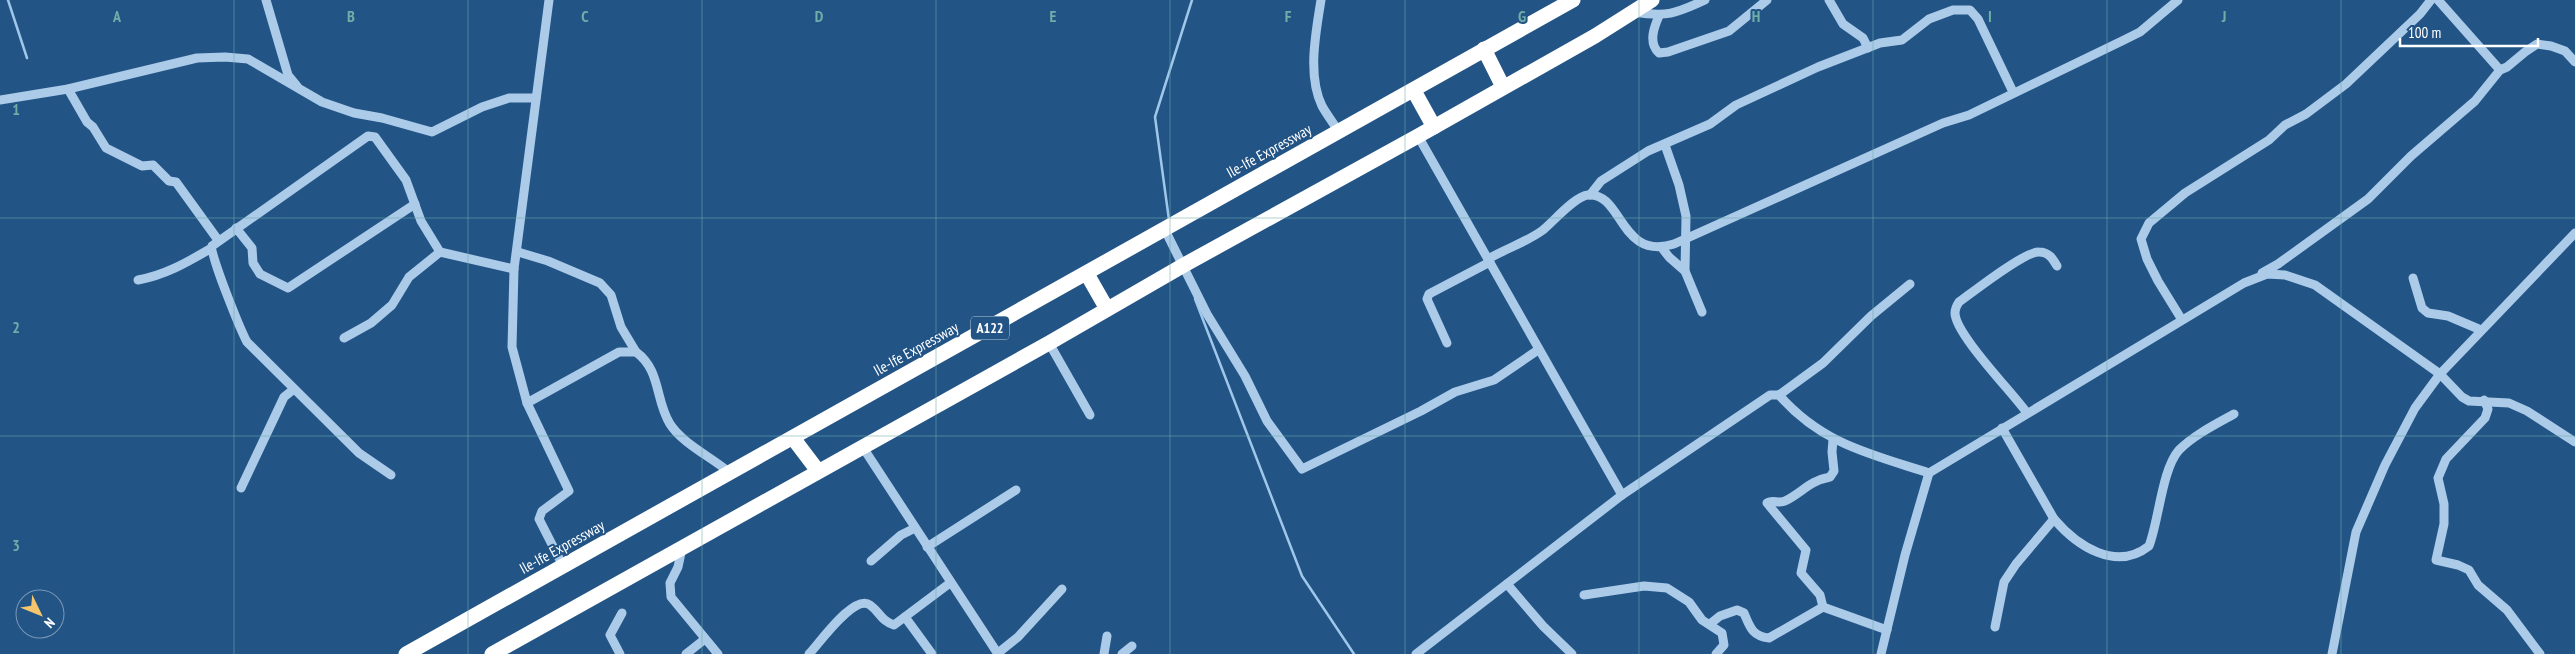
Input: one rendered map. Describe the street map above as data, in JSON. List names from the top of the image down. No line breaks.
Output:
{"streets":{"highway":["Ile-Ife Expressway","A122"]},"scale_bar":"100 m","north":"bottom right","grid":{"columns":["A","B","C","D","E","F","G","H","I","J"],"rows":["1","2","3"]}}
